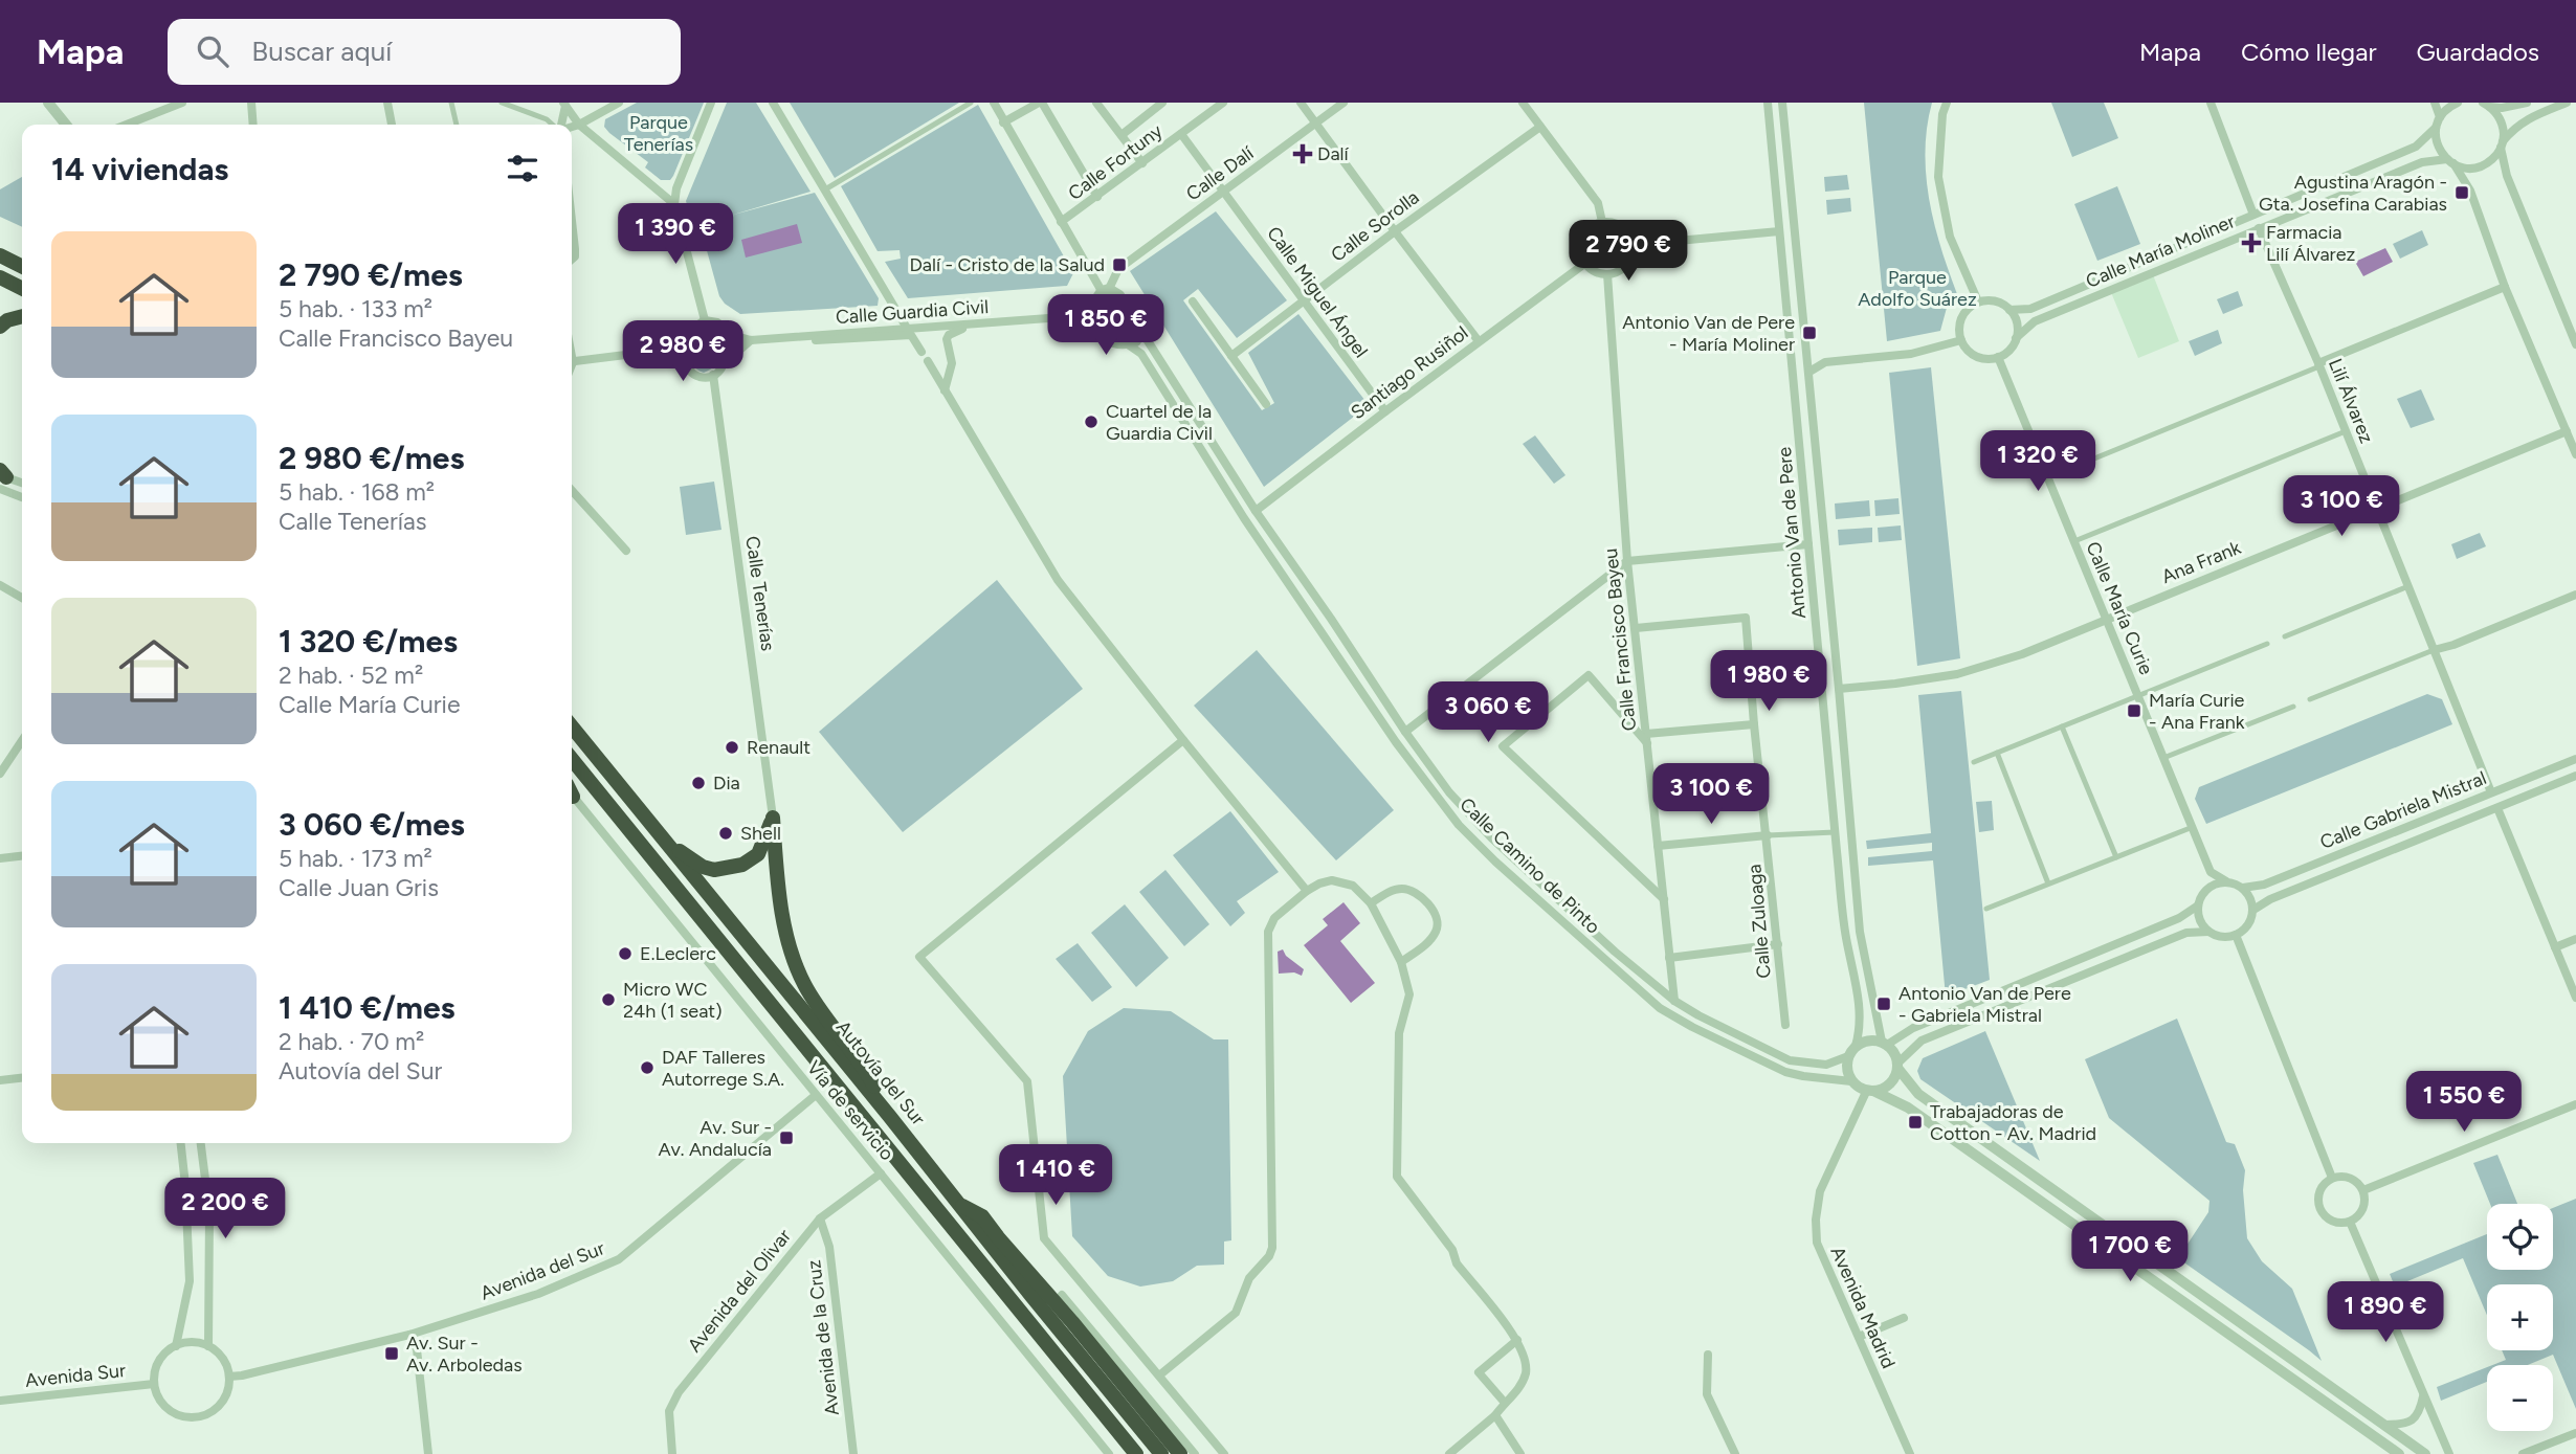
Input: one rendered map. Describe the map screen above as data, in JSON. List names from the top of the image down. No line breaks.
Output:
{"streets":{"highway":["Autovía del Sur"],"street":["Calle Fortuny","Calle Dalí","Calle Sorolla","Calle María Moliner","Calle Miguel Ángel","Calle Guardia Civil","Santiago Rusiñol","Lilí Álvarez","Antonio Van de Pere","Ana Frank","Calle Tenerías","Calle María Curie","Calle Francisco Bayeu","Calle Gabriela Mistral","Calle Camino de Pinto","Calle Zuloaga","Vía de servicio","Avenida del Sur","Avenida del Olivar","Avenida Madrid","Avenida de la Cruz","Avenida Sur"]},"crossings":[["Calle Fortuny","Calle Miguel Ángel"],["Calle Dalí","Calle Miguel Ángel"],["Calle Dalí","Calle Camino de Pinto"],["Calle Sorolla","Calle Miguel Ángel"],["Calle María Moliner","Lilí Álvarez"],["Calle María Moliner","Calle María Curie"],["Calle Miguel Ángel","Santiago Rusiñol"],["Calle Guardia Civil","Calle Tenerías"],["Santiago Rusiñol","Calle Francisco Bayeu"],["Santiago Rusiñol","Calle Camino de Pinto"],["Lilí Álvarez","Ana Frank"],["Lilí Álvarez","Calle Gabriela Mistral"],["Antonio Van de Pere","Ana Frank"],["Antonio Van de Pere","Calle Camino de Pinto"],["Antonio Van de Pere","Avenida Madrid"],["Ana Frank","Calle María Curie"],["Calle Francisco Bayeu","Calle Camino de Pinto"],["Calle Francisco Bayeu","Calle Zuloaga"],["Calle Camino de Pinto","Avenida Madrid"],["Vía de servicio","Avenida del Sur"],["Vía de servicio","Avenida del Olivar"],["Avenida del Sur","Avenida Sur"],["Avenida del Olivar","Avenida de la Cruz"]],"parks":["Parque Tenerías","Parque Adolfo Suárez"],"places":{"health":["Dalí","Farmacia Lilí Álvarez"],"transit":["Agustina Aragón - Gta. Josefina Carabias","Dalí - Cristo de la Salud","Antonio Van de Pere - María Moliner","María Curie - Ana Frank","Antonio Van de Pere - Gabriela Mistral","Trabajadoras de Cotton - Av. Madrid","Av. Sur - Av. Andalucía","Av. Sur - Av. Arboledas"],"other":["Cuartel de la Guardia Civil","Renault","Dia","Shell","E.Leclerc","Micro WC 24h (1 seat)","DAF Talleres Autorrege S.A."]},"page":{"header":"Mapa","search":"Buscar aquí","nav":["Mapa","Cómo llegar","Guardados"],"heading":"14 viviendas","price":["1 390 €","2 790 €","1 850 €","2 980 €","1 320 €","3 100 €","1 980 €","3 060 €","3 100 €","1 550 €","1 410 €","2 200 €","1 700 €","1 890 €"],"list":[{"name":"2 790 €/mes","note":"5 hab. · 133 m² · Calle Francisco Bayeu"},{"name":"2 980 €/mes","note":"5 hab. · 168 m² · Calle Tenerías"},{"name":"1 320 €/mes","note":"2 hab. · 52 m² · Calle María Curie"},{"name":"3 060 €/mes","note":"5 hab. · 173 m² · Calle Juan Gris"},{"name":"1 410 €/mes","note":"2 hab. · 70 m² · Autovía del Sur"}],"map_buttons":["+","−"]}}
